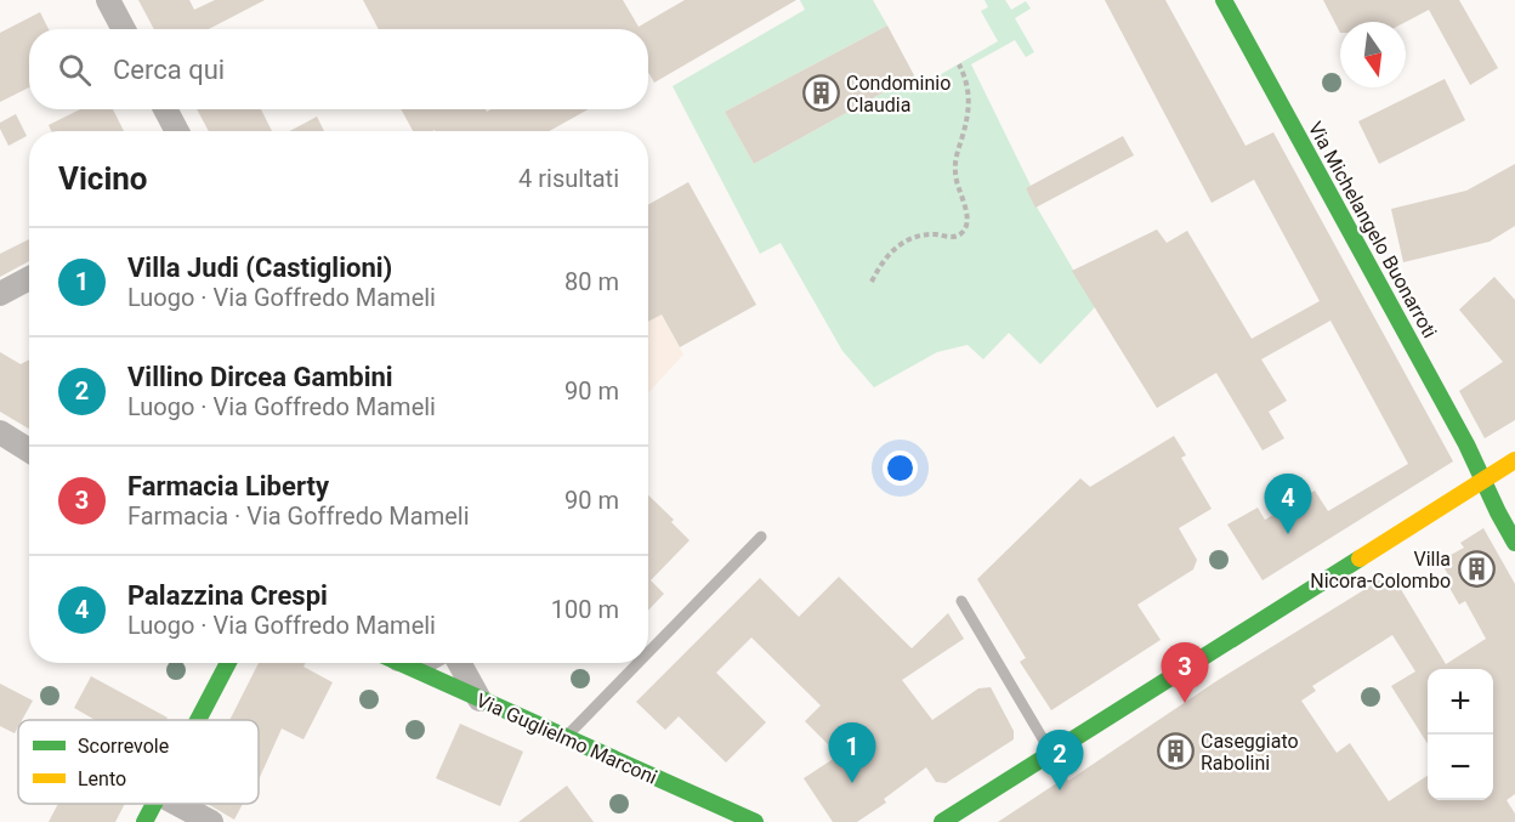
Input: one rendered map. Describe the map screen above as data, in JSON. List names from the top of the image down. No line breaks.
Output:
{"streets":{"street":["Via Michelangelo Buonarroti","Via Guglielmo Marconi"]},"places":{"building":["Condominio Claudia","Villa Nicora-Colombo","Caseggiato Rabolini"]},"legend":["Scorrevole","Lento"],"north":"bottom","page":{"search":"Cerca qui","heading":["Vicino","4 risultati"],"list":[{"mark":"1","name":"Villa Judi (Castiglioni)","note":"Luogo · Via Goffredo Mameli","value":"80 m"},{"mark":"2","name":"Villino Dircea Gambini","note":"Luogo · Via Goffredo Mameli","value":"90 m"},{"mark":"3","name":"Farmacia Liberty","note":"Farmacia · Via Goffredo Mameli","value":"90 m"},{"mark":"4","name":"Palazzina Crespi","note":"Luogo · Via Goffredo Mameli","value":"100 m"}],"pins":["4","3","1","2"],"map_buttons":["+","−"]}}
